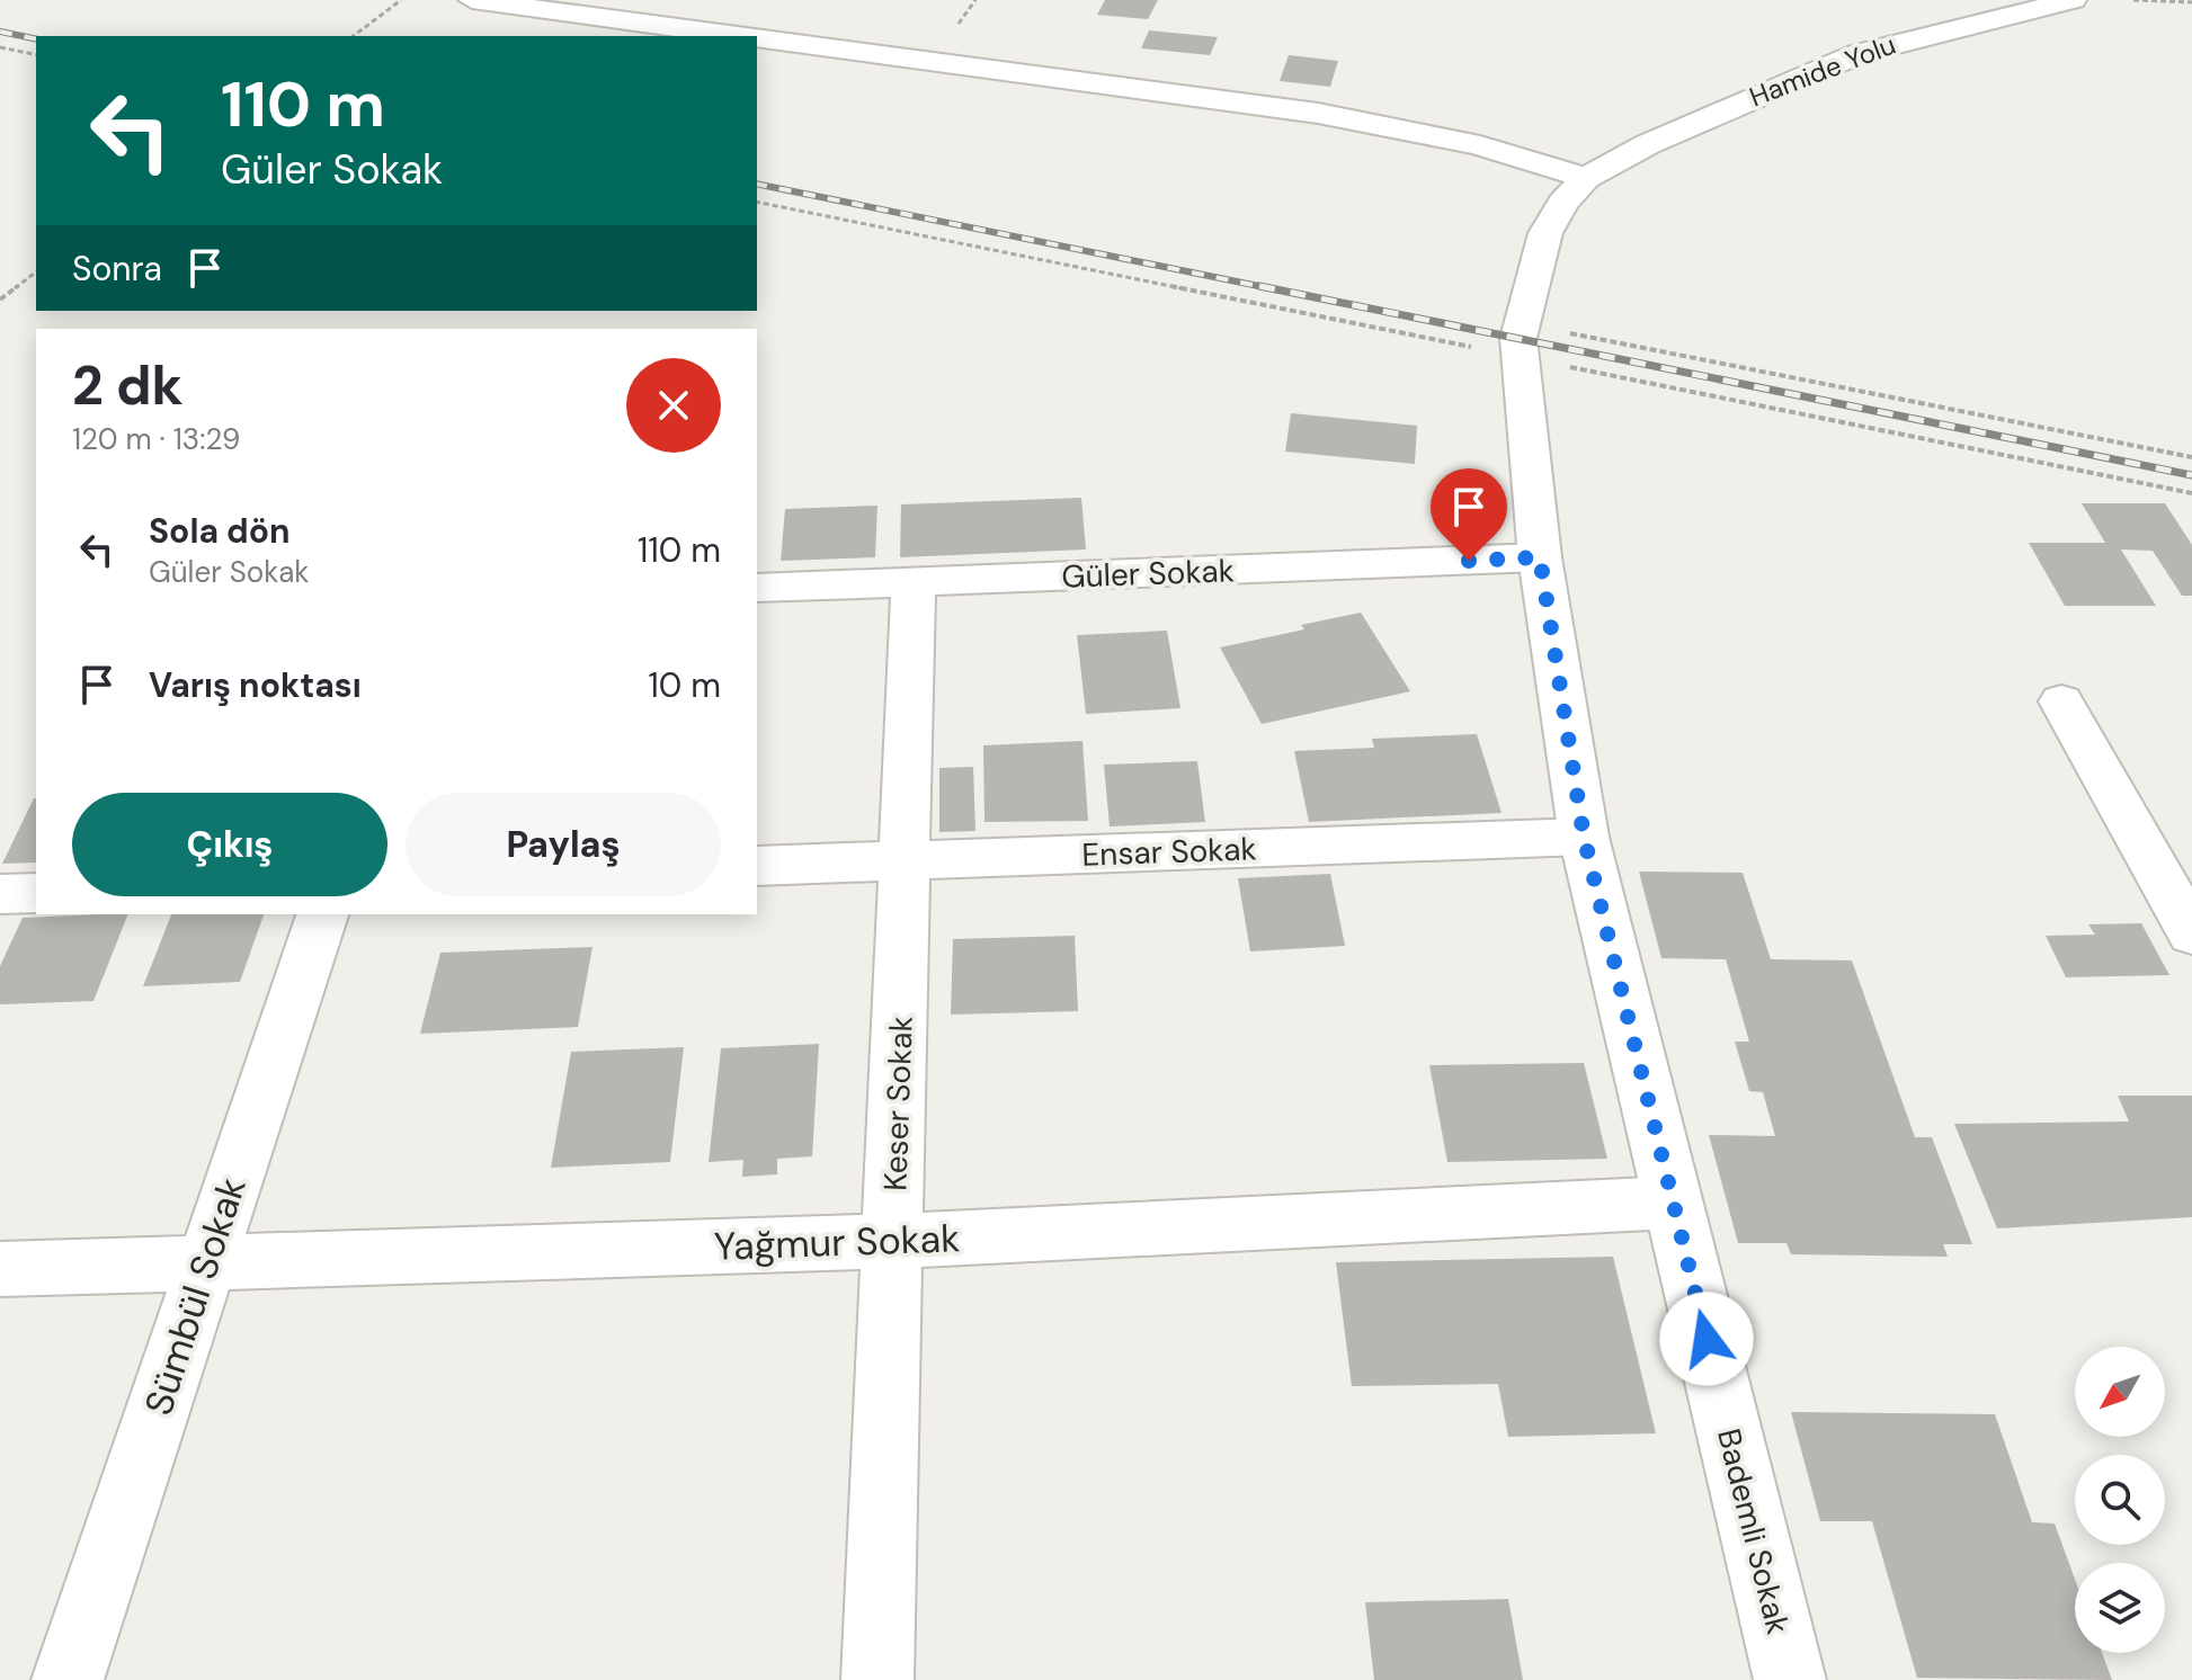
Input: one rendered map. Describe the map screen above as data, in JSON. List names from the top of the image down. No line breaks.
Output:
{"streets":{"street":["Hamide Yolu","Güler Sokak","Ensar Sokak","Keser Sokak","Yağmur Sokak","Sümbül Sokak","Bademli Sokak"]},"crossings":[["Hamide Yolu","Bademli Sokak"],["Güler Sokak","Keser Sokak"],["Güler Sokak","Bademli Sokak"],["Ensar Sokak","Keser Sokak"],["Ensar Sokak","Bademli Sokak"],["Keser Sokak","Yağmur Sokak"],["Yağmur Sokak","Sümbül Sokak"],["Yağmur Sokak","Bademli Sokak"]],"north":"bottom left","page":{"turn":["110 m","Güler Sokak"],"then":"Sonra","heading":["2 dk","120 m · 13:29"],"list":[{"name":"Sola dön","note":"Güler Sokak","value":"110 m"},{"name":"Varış noktası","value":"10 m"}],"buttons":["Çıkış","Paylaş"]}}
